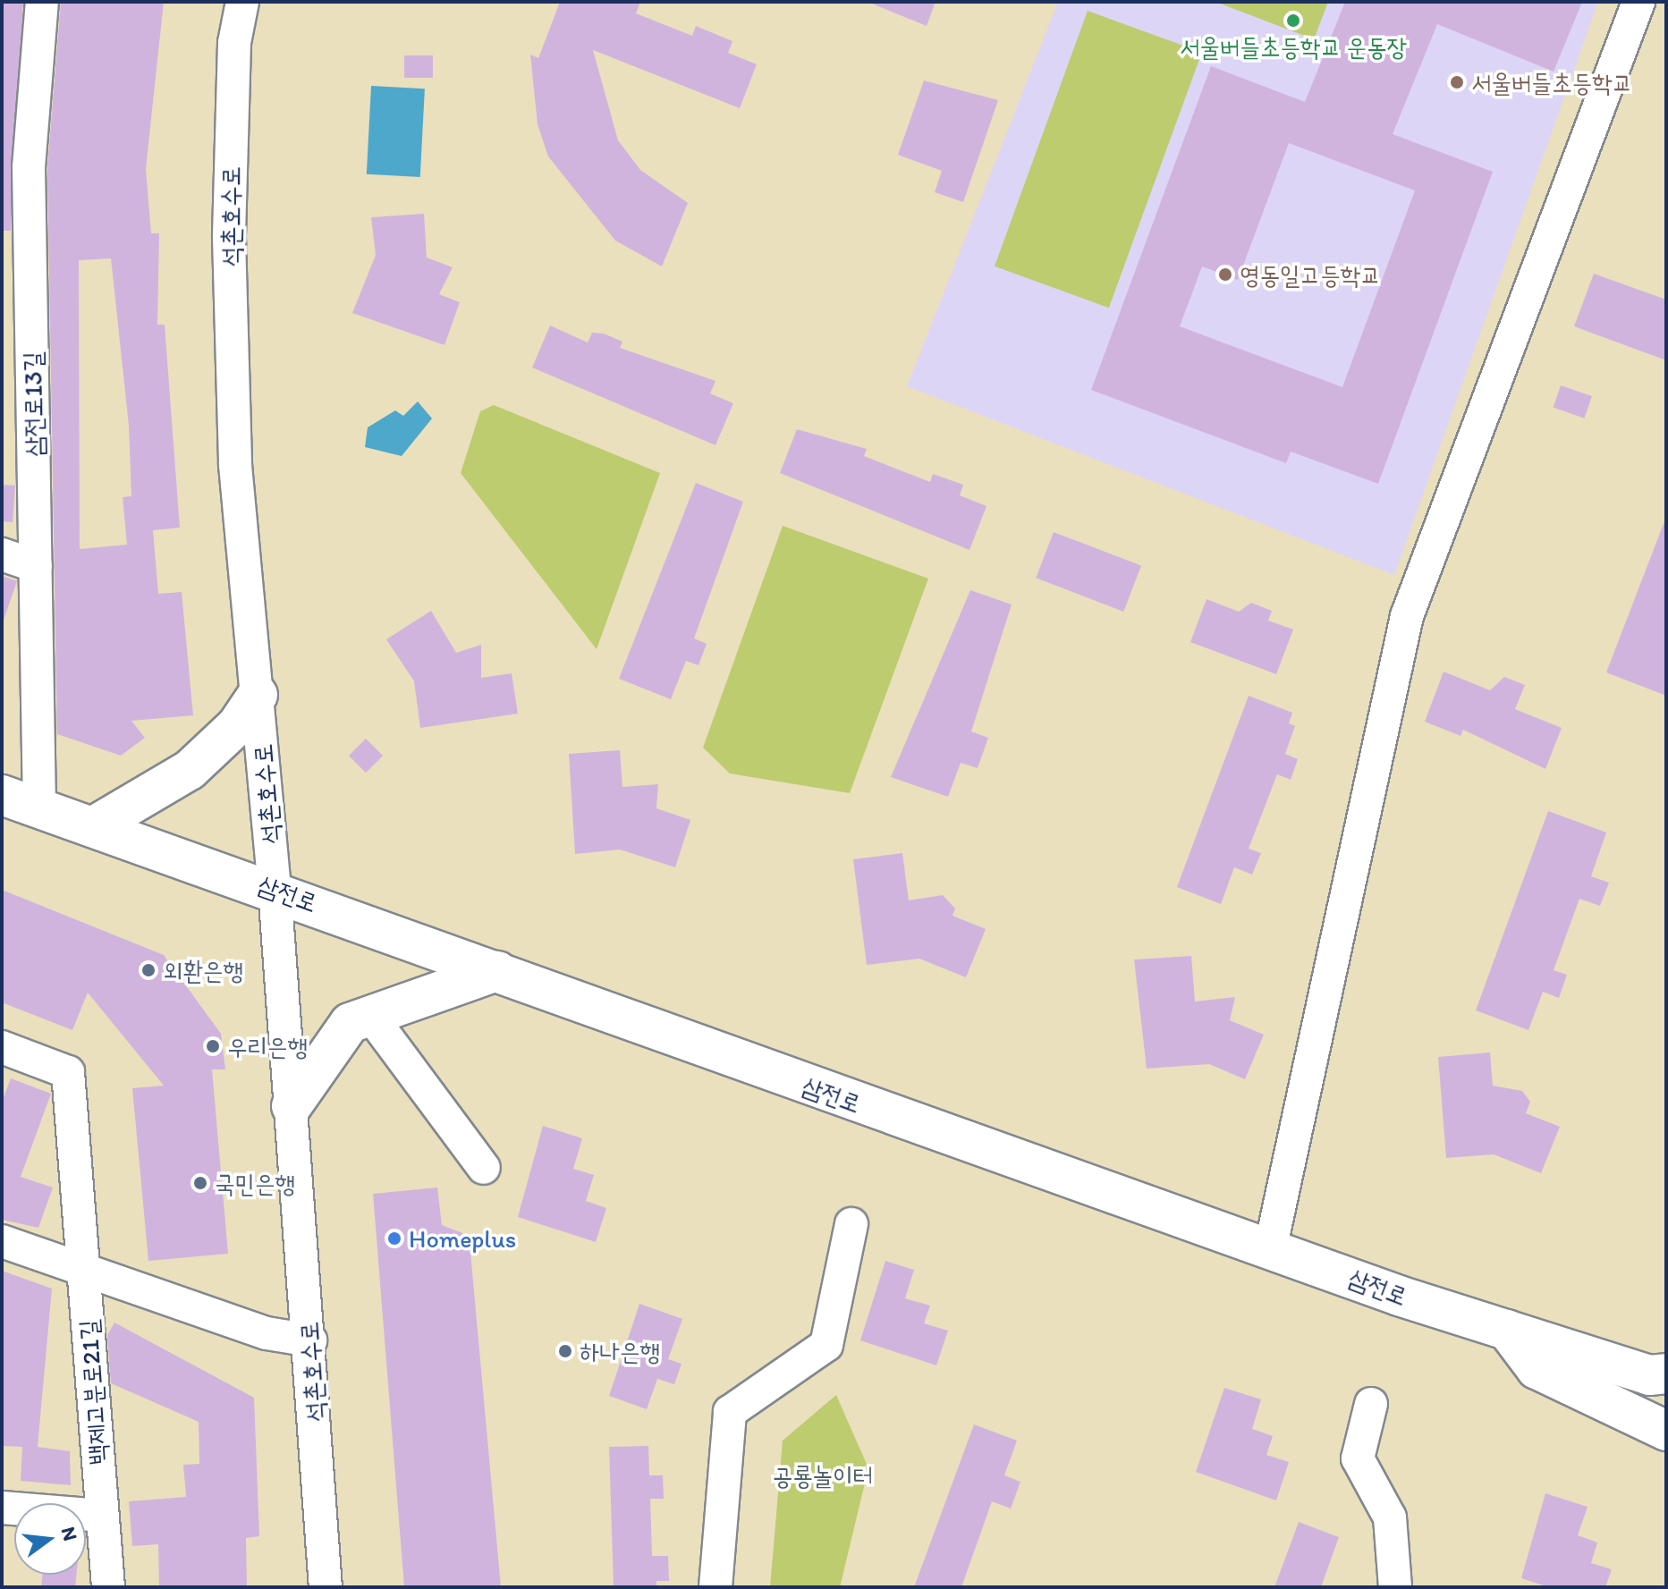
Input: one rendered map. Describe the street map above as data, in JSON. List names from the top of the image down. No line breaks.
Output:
{"streets":{"main road":["삼전로"],"street":["석촌호수로","삼전로13길","백제고분로21길"]},"crossings":[["석촌호수로","삼전로"],["삼전로13길","삼전로"]],"parks":["공룡놀이터"],"places":["서울버들초등학교 운동장","서울버들초등학교","영동일고등학교","외환은행","우리은행","국민은행","Homeplus","하나은행"],"north":"right"}
